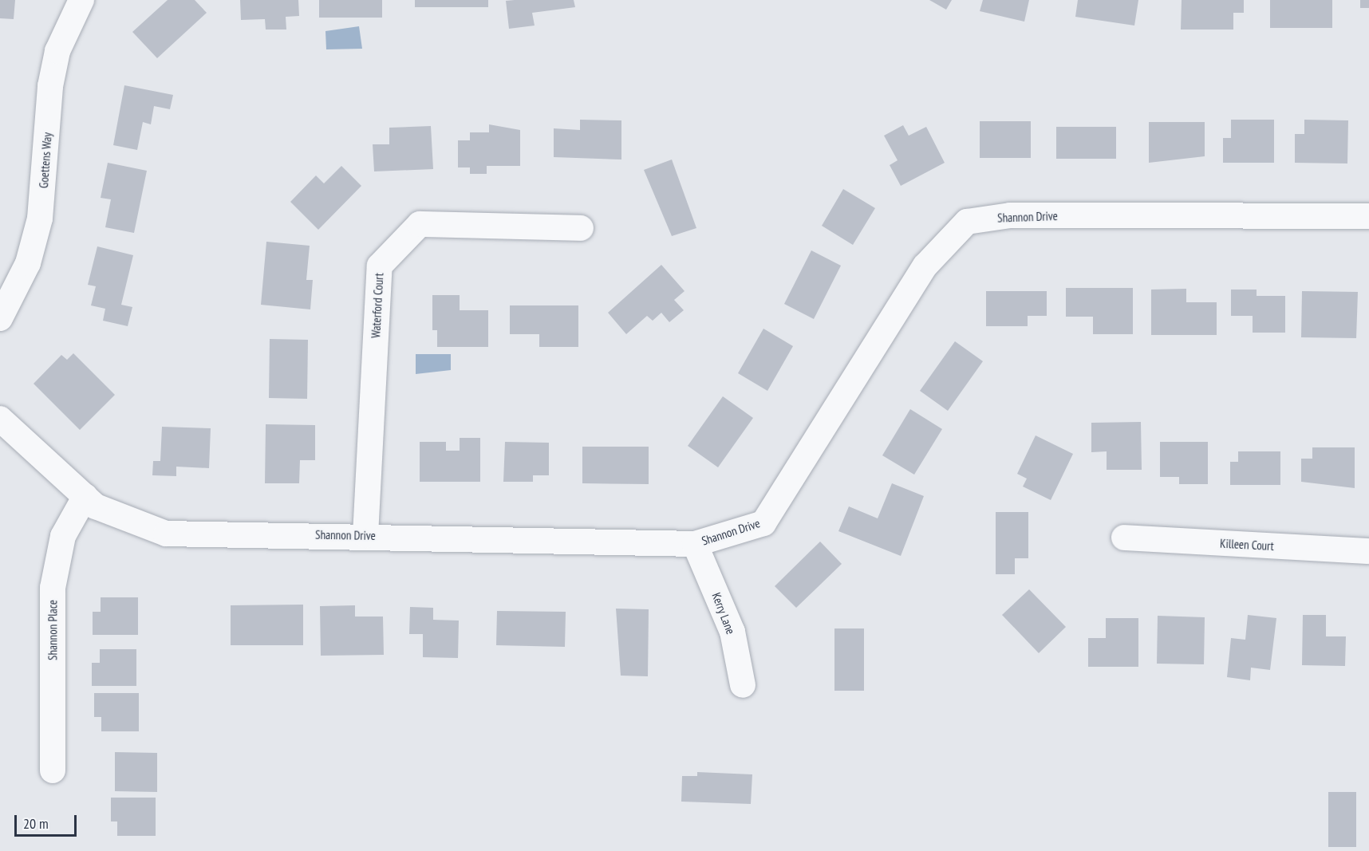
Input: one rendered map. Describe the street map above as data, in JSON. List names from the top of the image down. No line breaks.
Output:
{"streets":{"street":["Goettens Way","Shannon Drive","Waterford Court","Killeen Court","Kerry Lane","Shannon Place"]},"crossings":[["Shannon Drive","Waterford Court"],["Shannon Drive","Kerry Lane"],["Shannon Drive","Shannon Place"]],"scale_bar":"20 m"}
